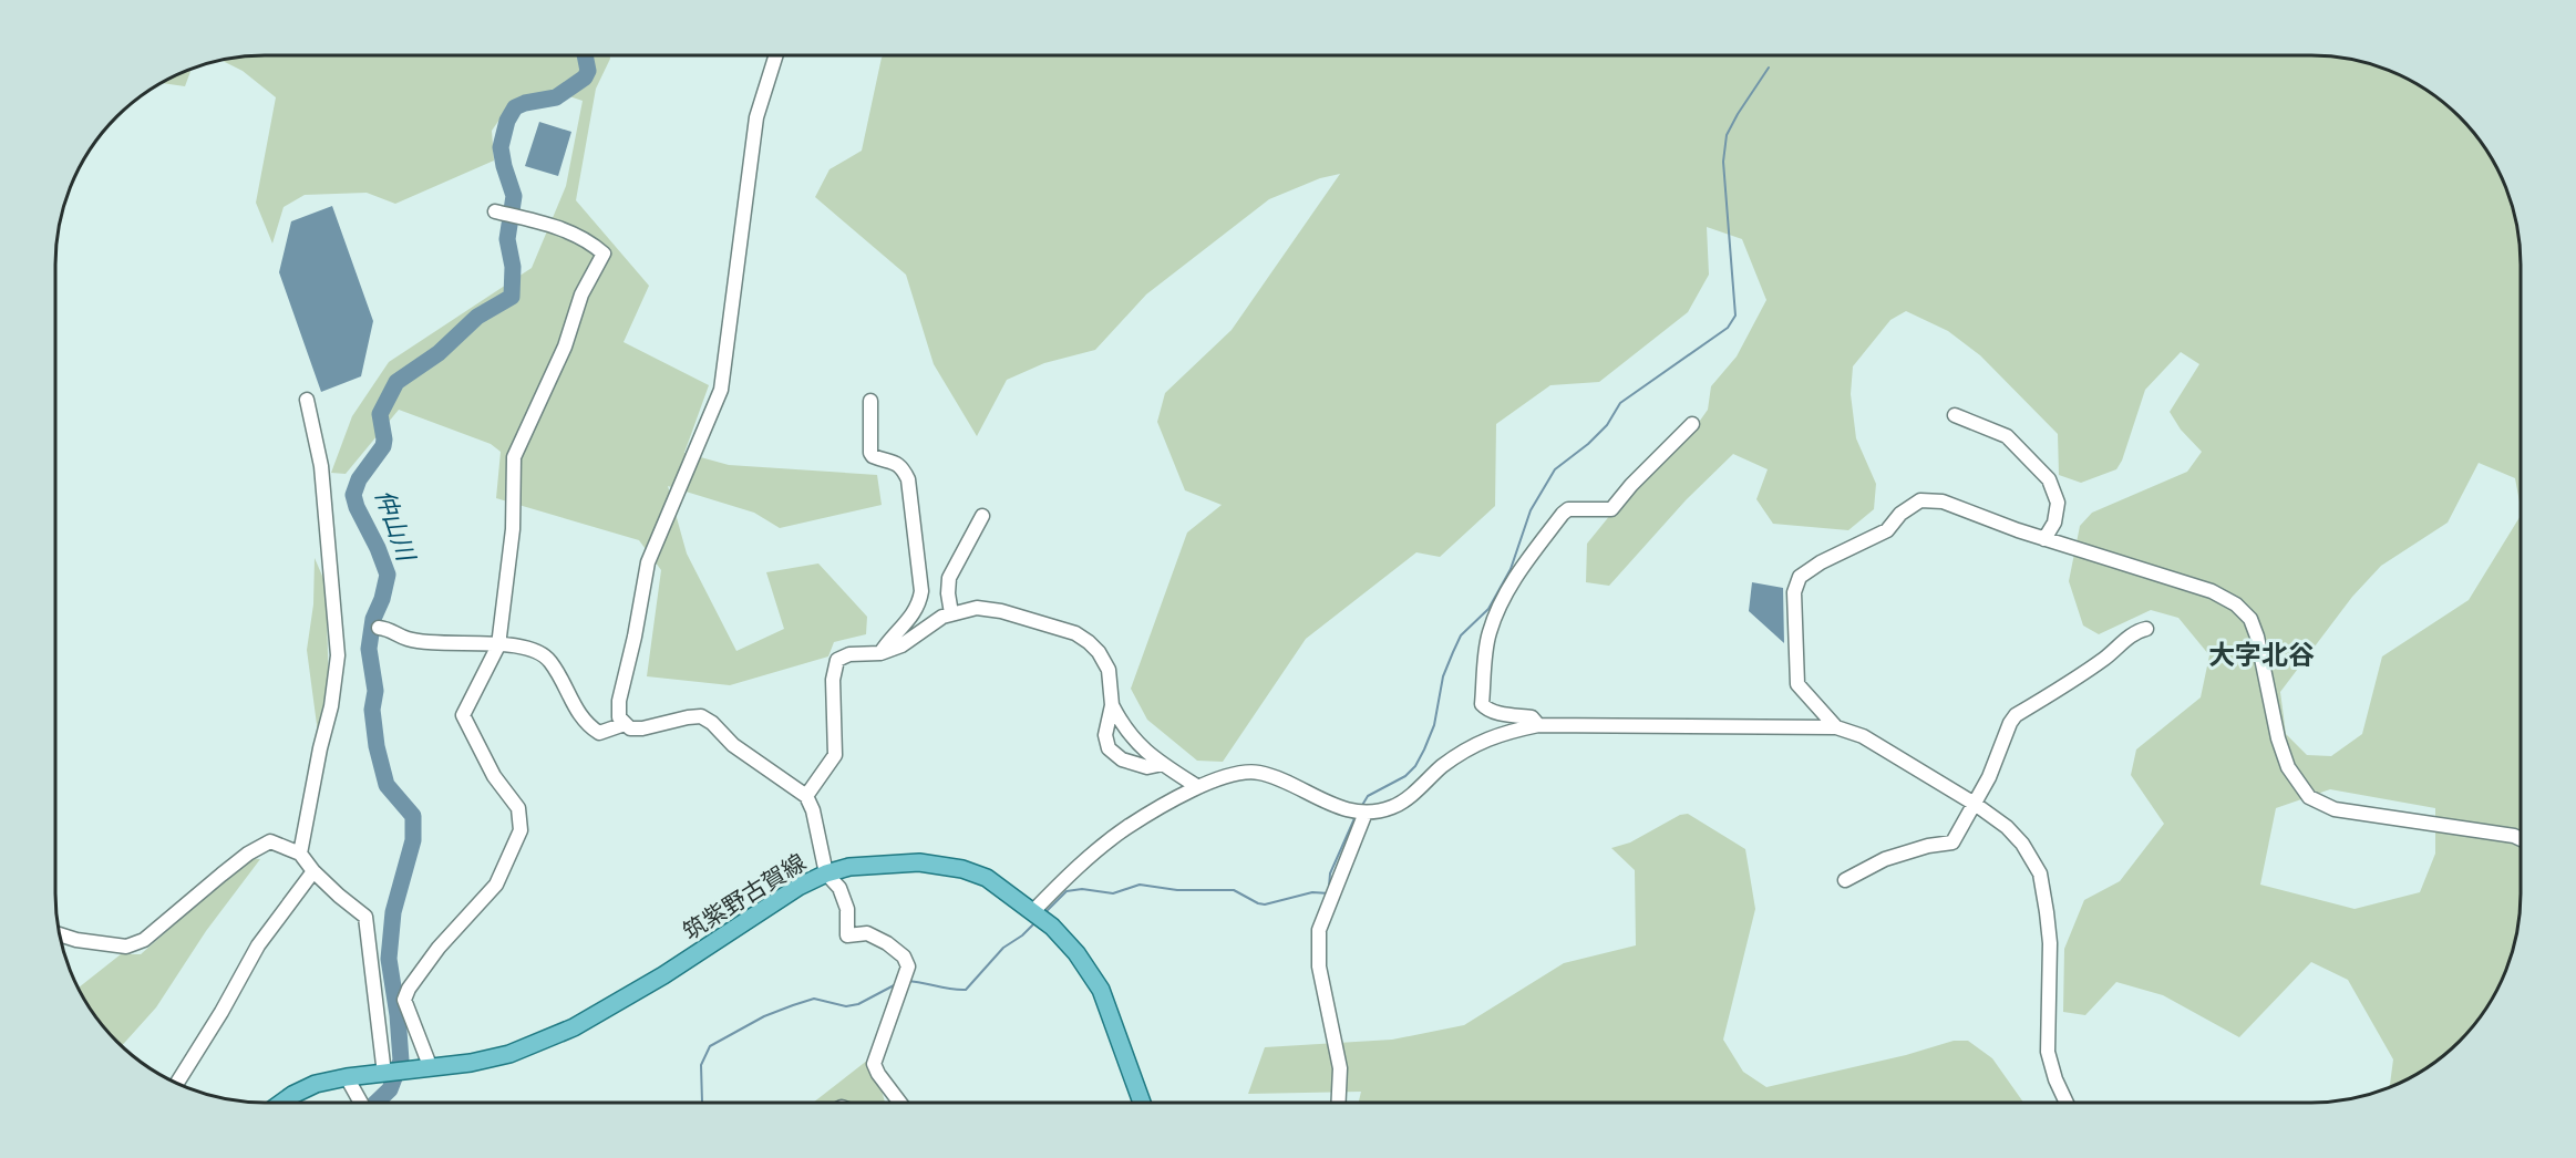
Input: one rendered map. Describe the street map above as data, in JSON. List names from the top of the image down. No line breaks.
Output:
{"streets":{"main road":["筑紫野古賀線"]},"districts":["大字北谷"],"water":["仲山川"]}
